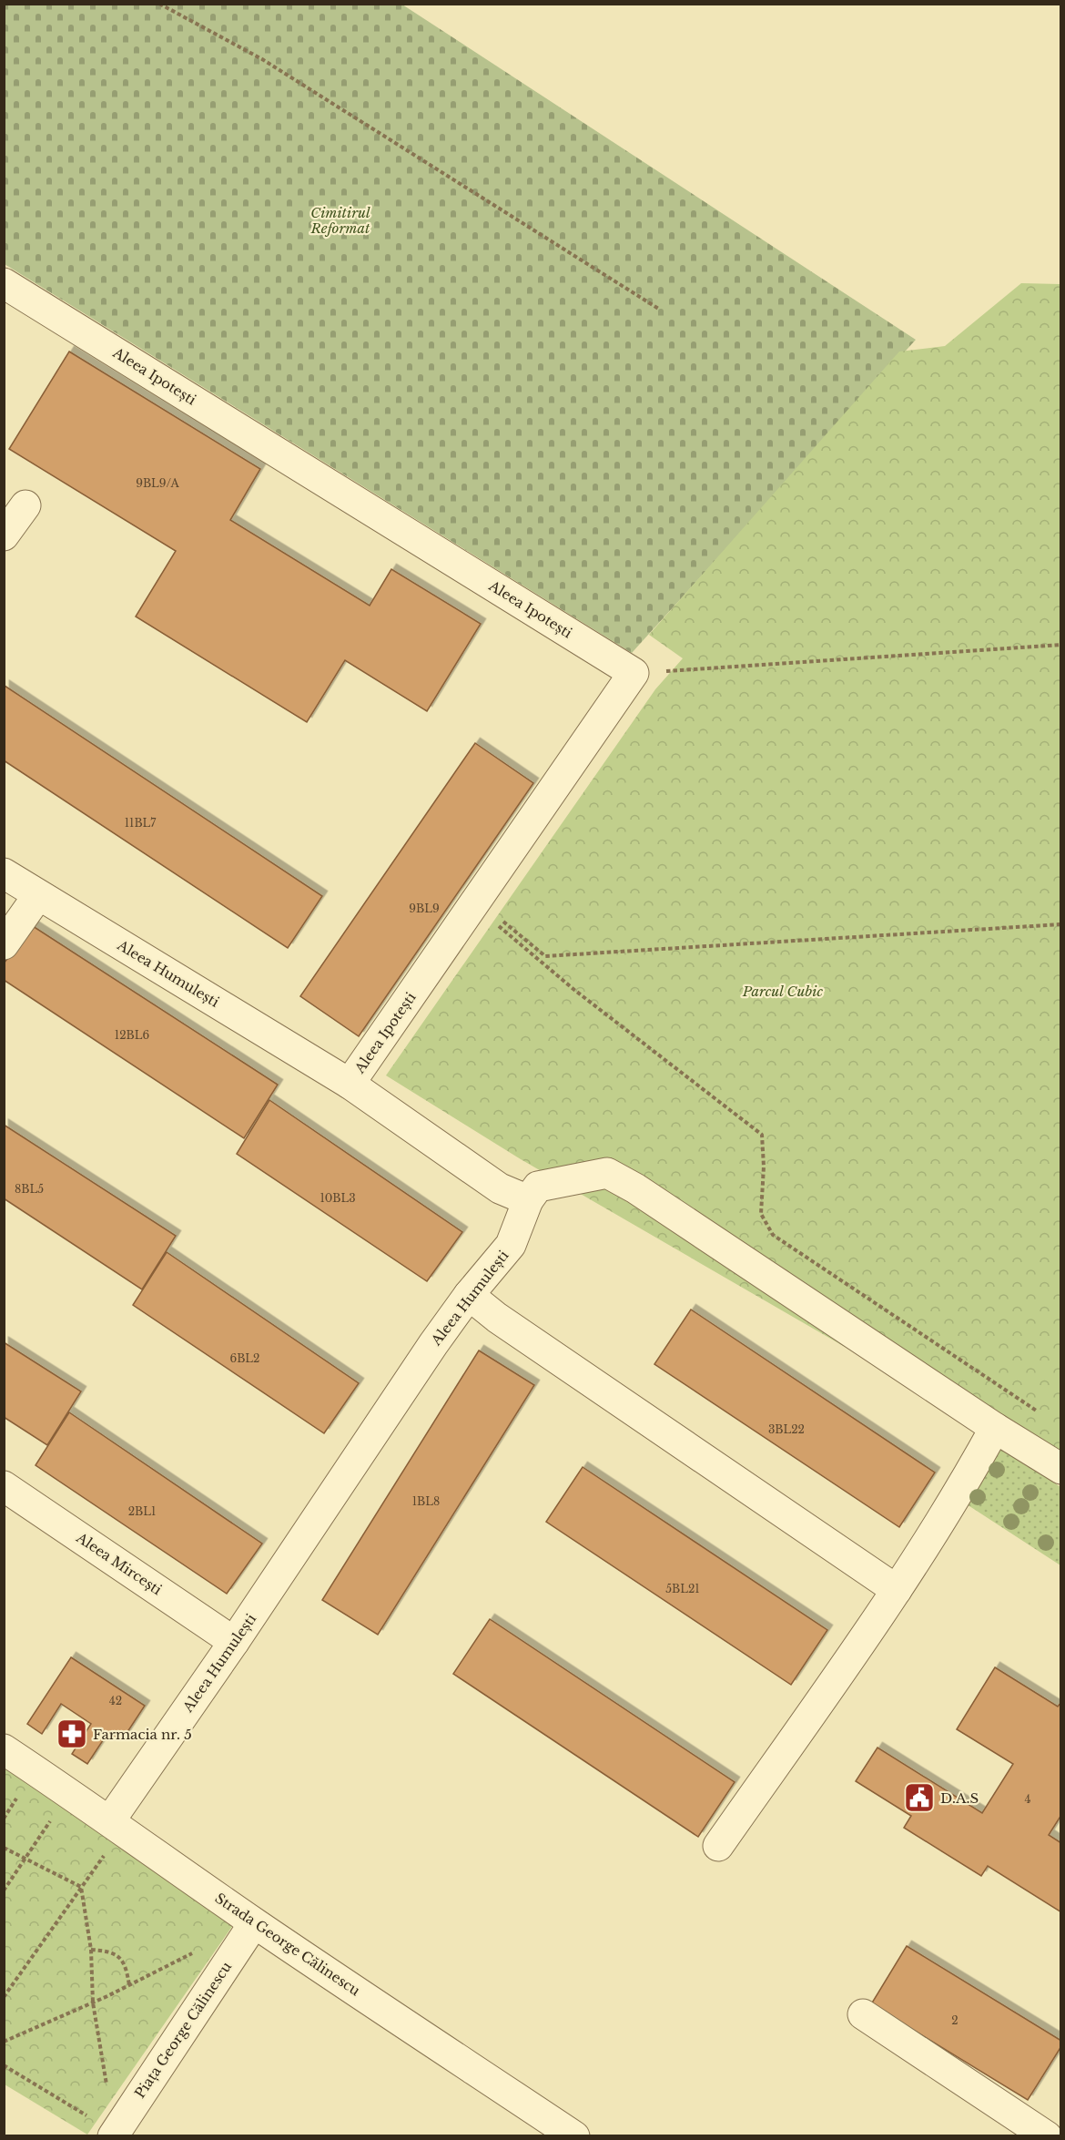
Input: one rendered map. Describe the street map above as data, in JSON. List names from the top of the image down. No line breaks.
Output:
{"streets":{"street":["Aleea Ipotești","Aleea Humulești","Aleea Mircești","Strada George Călinescu","Piața George Călinescu"]},"crossings":[["Aleea Ipotești","Aleea Humulești"],["Aleea Humulești","Aleea Mircești"],["Aleea Humulești","Strada George Călinescu"],["Strada George Călinescu","Piața George Călinescu"]],"parks":["Cimitirul Reformat","Parcul Cubic"],"places":{"pharmacy":["Farmacia nr. 5"],"public building":["D.A.S"]},"house_numbers":["9BL9/A","11BL7","9BL9","12BL6","8BL5","10BL3","6BL2","3BL22","1BL8","2BL1","5BL21","42","4","2"]}
